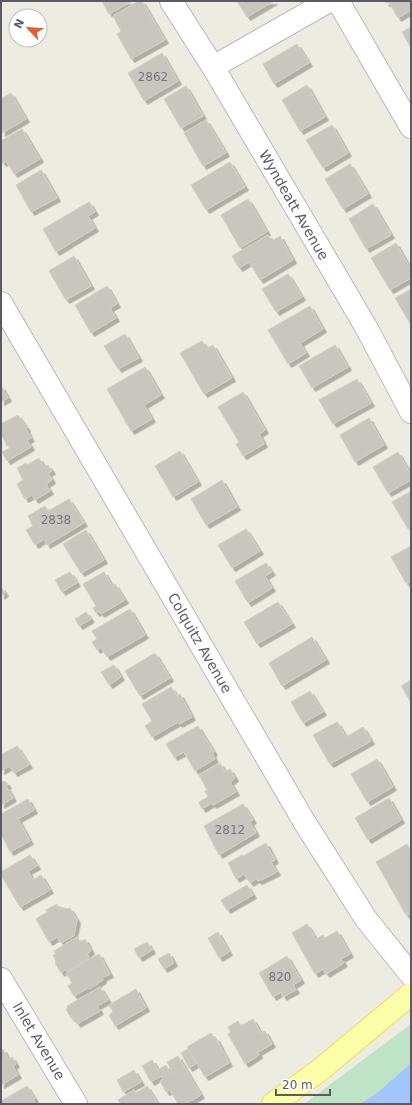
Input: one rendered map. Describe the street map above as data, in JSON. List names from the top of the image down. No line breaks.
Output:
{"streets":{"street":["Wyndeatt Avenue","Colquitz Avenue","Inlet Avenue"]},"house_numbers":["2862","2838","2812","820"],"scale_bar":"20 m","north":"top left"}
